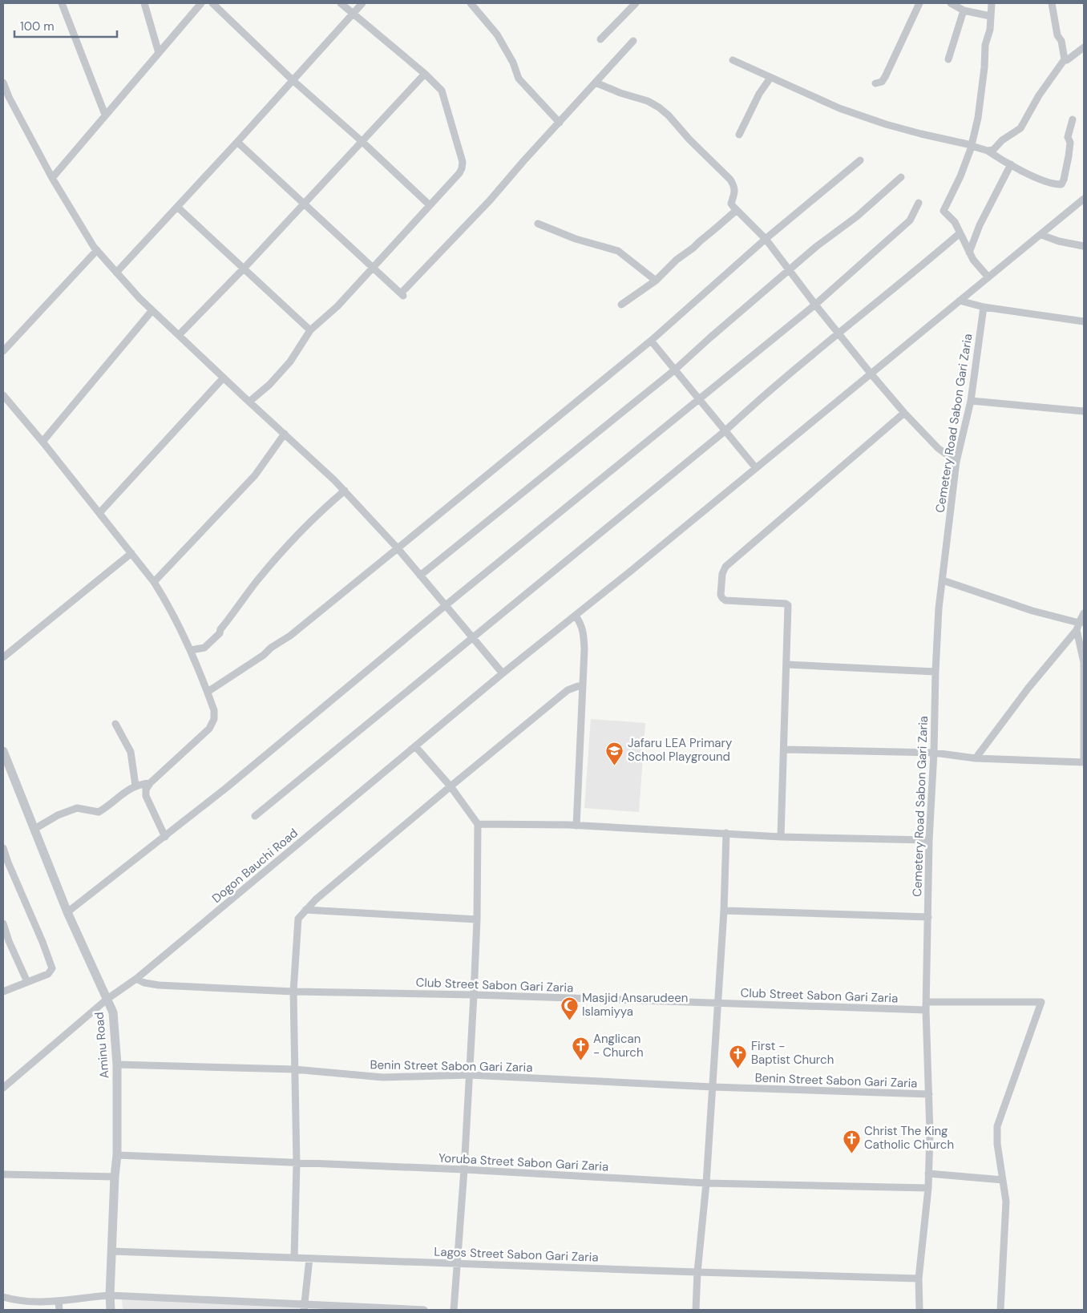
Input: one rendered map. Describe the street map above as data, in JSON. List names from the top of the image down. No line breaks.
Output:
{"streets":{"street":["Cemetery Road Sabon Gari Zaria","Dogon Bauchi Road","Club Street Sabon Gari Zaria","Aminu Road","Benin Street Sabon Gari Zaria","Yoruba Street Sabon Gari Zaria","Lagos Street Sabon Gari Zaria"]},"crossings":[["Cemetery Road Sabon Gari Zaria","Club Street Sabon Gari Zaria"],["Cemetery Road Sabon Gari Zaria","Benin Street Sabon Gari Zaria"],["Cemetery Road Sabon Gari Zaria","Yoruba Street Sabon Gari Zaria"],["Cemetery Road Sabon Gari Zaria","Lagos Street Sabon Gari Zaria"],["Dogon Bauchi Road","Club Street Sabon Gari Zaria"],["Dogon Bauchi Road","Aminu Road"],["Aminu Road","Benin Street Sabon Gari Zaria"],["Aminu Road","Yoruba Street Sabon Gari Zaria"],["Aminu Road","Lagos Street Sabon Gari Zaria"]],"places":{"school or university":["Jafaru LEA Primary School Playground"],"mosque":["Masjid Ansarudeen Islamiyya"],"church":["Anglican - Church","First - Baptist Church","Christ The King Catholic Church"]},"scale_bar":"100 m"}
